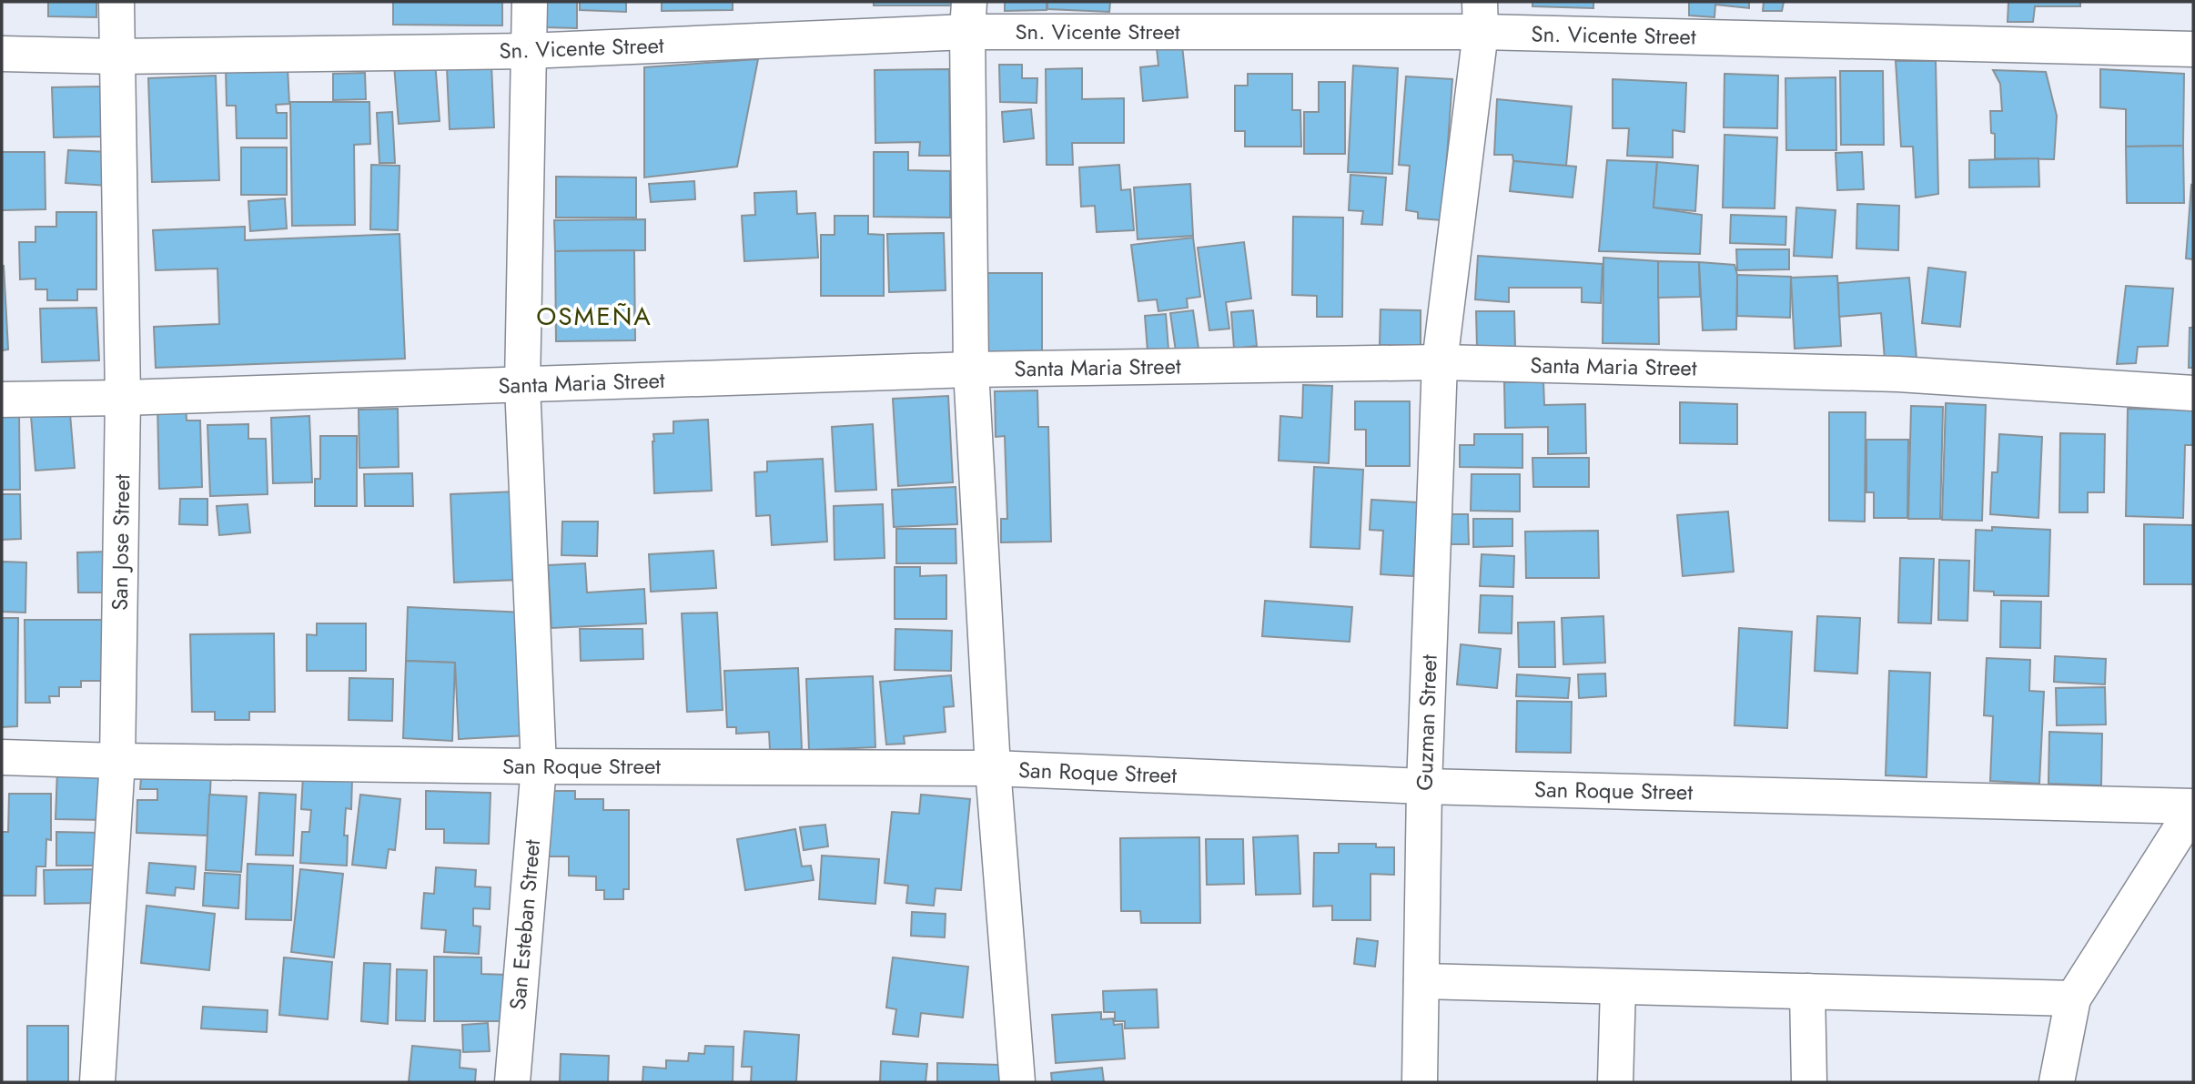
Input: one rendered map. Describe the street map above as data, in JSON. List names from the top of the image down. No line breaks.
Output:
{"streets":{"street":["Sn. Vicente Street","Santa Maria Street","San Jose Street","Guzman Street","San Roque Street","San Esteban Street"]},"crossings":[["Sn. Vicente Street","San Jose Street"],["Sn. Vicente Street","Guzman Street"],["Sn. Vicente Street","San Esteban Street"],["Santa Maria Street","San Jose Street"],["Santa Maria Street","Guzman Street"],["Santa Maria Street","San Esteban Street"],["San Jose Street","San Roque Street"],["Guzman Street","San Roque Street"],["San Roque Street","San Esteban Street"]],"districts":["OSMEÑA"]}
